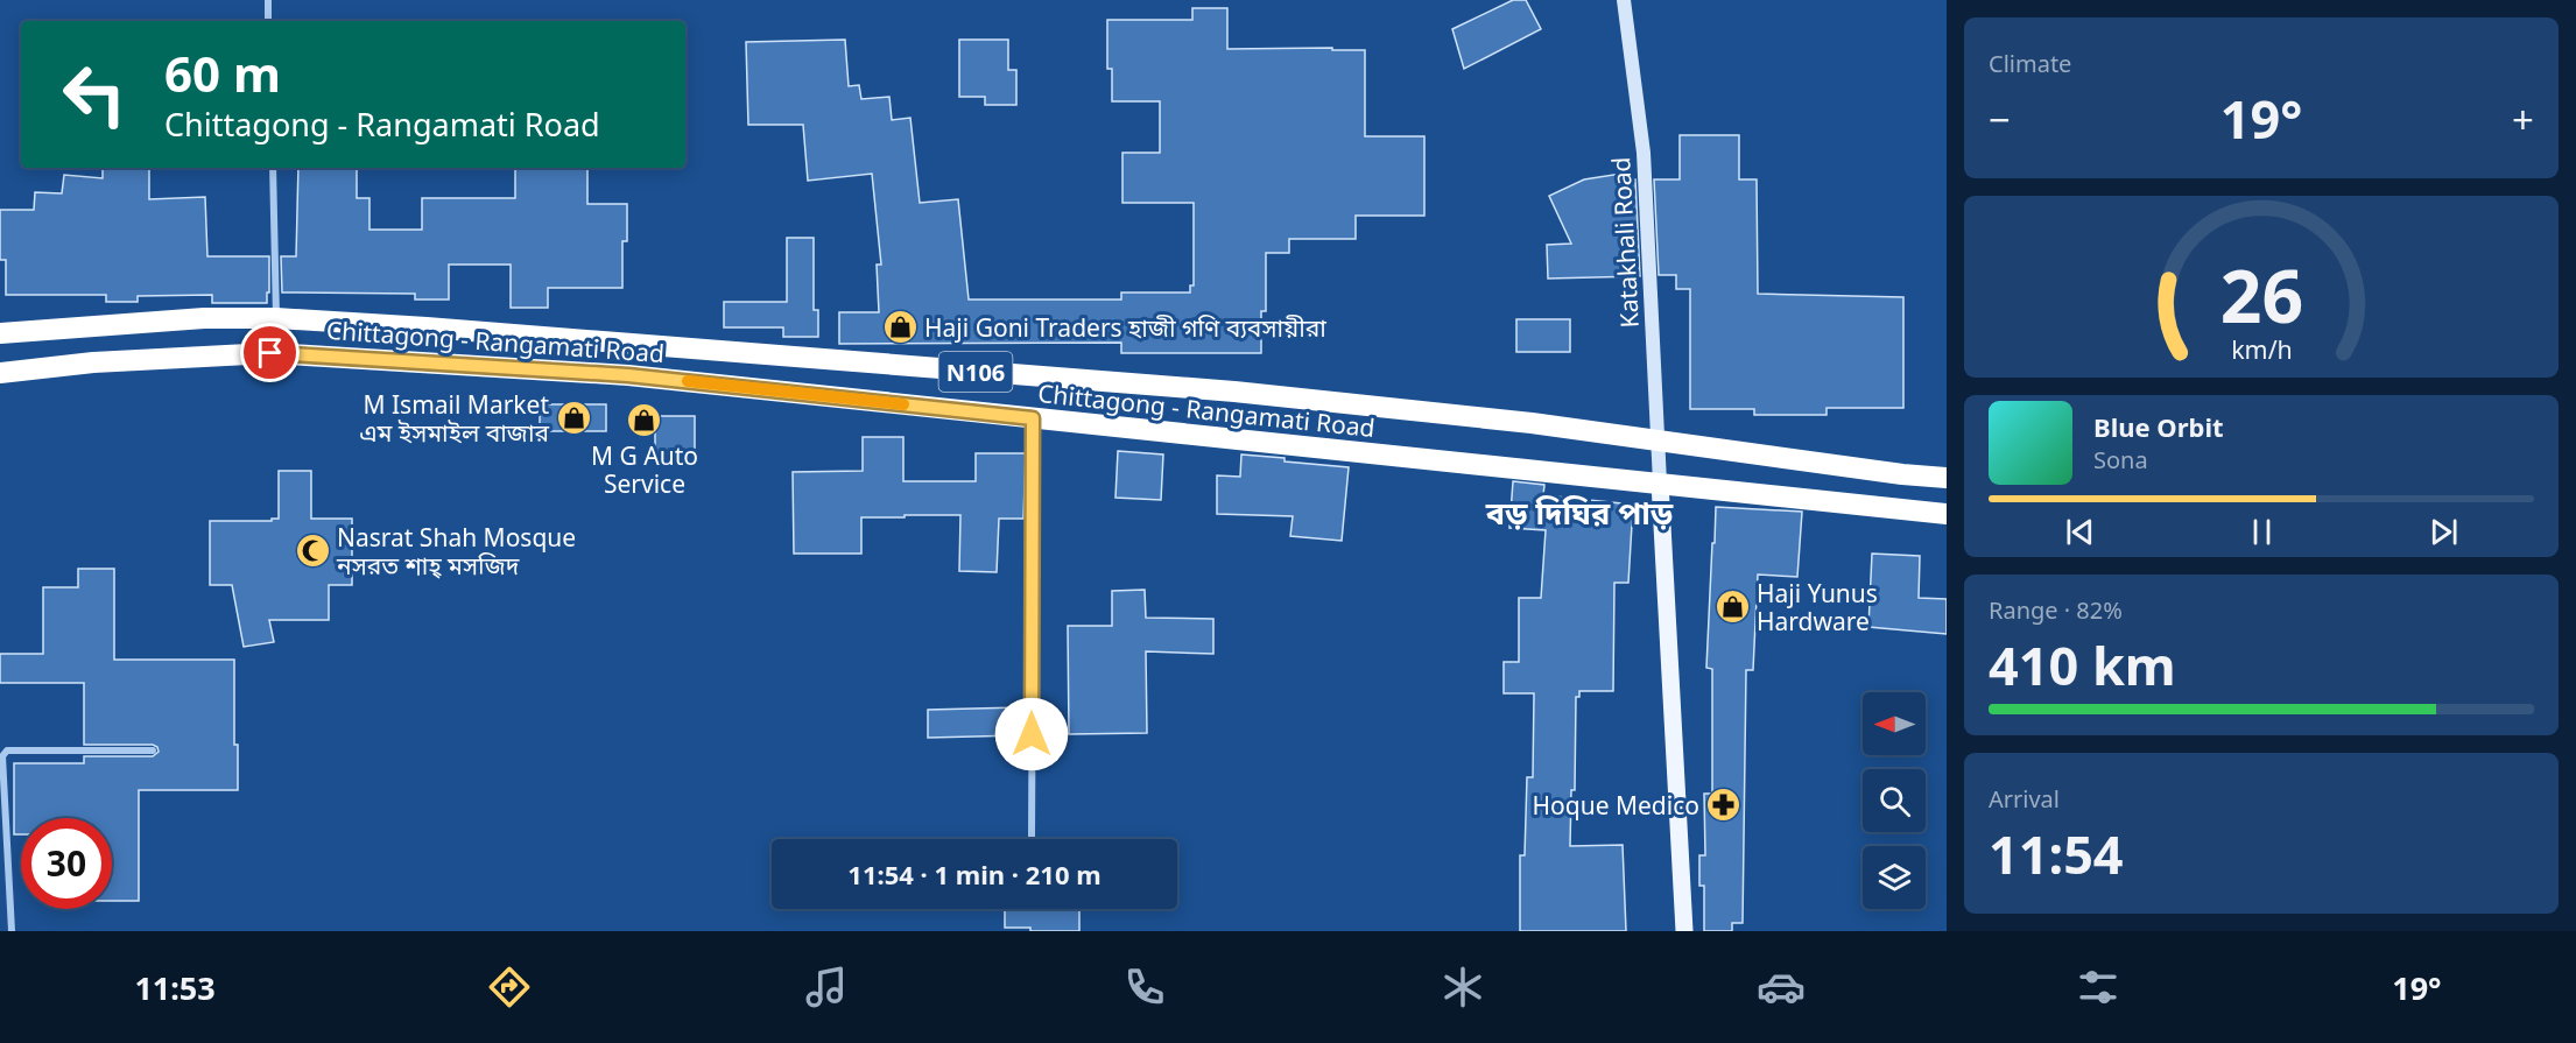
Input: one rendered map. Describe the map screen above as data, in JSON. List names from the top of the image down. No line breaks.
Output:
{"streets":{"highway":["Chittagong - Rangamati Road","N106"],"street":["Katakhali Road"]},"crossings":[["Katakhali Road","Chittagong - Rangamati Road"]],"districts":["বড় দিঘির পাড়"],"places":{"shop":["Haji Goni Traders হাজী গণি ব্যবসায়ীরা","M Ismail Market এম ইসমাইল বাজার","M G Auto Service","Haji Yunus Hardware"],"mosque":["Nasrat Shah Mosque নসরত শাহ্‌ মসজিদ"],"pharmacy":["Hoque Medico"]},"north":"left","page":{"tile":["Climate",["Range · 82%","410 km"],["Arrival","11:54"]],"turn":["60 m","Chittagong - Rangamati Road"],"heat":["−","19°","+"],"song":["Blue Orbit","Sona"],"limit":"30","trip":"11:54 · 1 min · 210 m","tabs":["11:53","19°"],"gauge":["26","km/h"]}}
